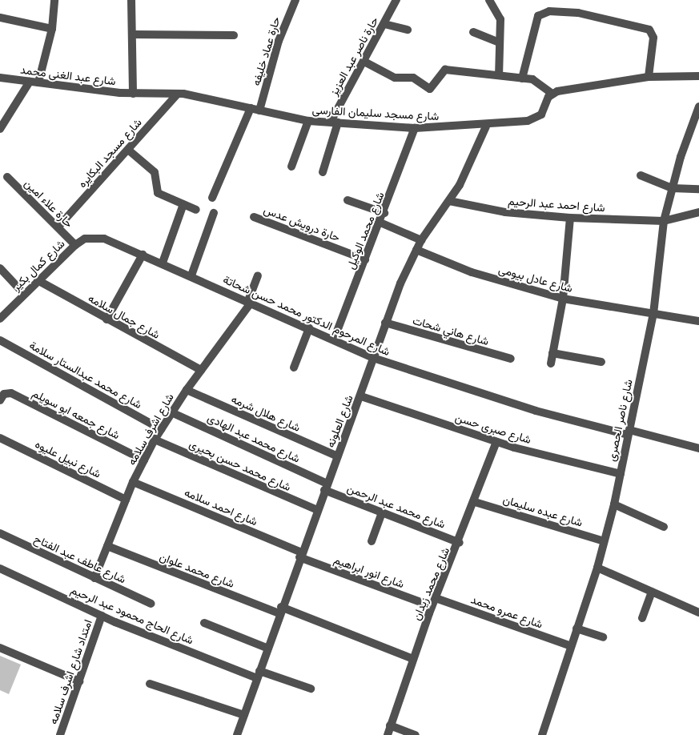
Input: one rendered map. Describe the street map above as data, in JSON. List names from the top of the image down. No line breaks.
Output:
{"streets":{"street":["حارة عماد خليفه","حارة ناصر عبد العزيز","شارع عبد الغنى محمد","شارع مسجد سليمان الفارسى","شارع مسجد البكايره","حارة علاء امين","شارع احمد عبد الرحيم","حارة درويش عدس","شارع محمد الوكيل","شارع كمال بكير","شارع عادل بيومى","شارع المرحوم الدكتور محمد حسن شحاتة","شارع جمال سلامه","شارع هاني شحات","شارع محمد عبدالستار سلامة","شارع هلال شرمه","شارع جمعه ابو سويلم","شارع ناصر الحصرى","شارع العلونه","شارع صبرى حسن","شارع اشرف سلامه","شارع محمد عبد الهادى","شارع نبيل عليوه","شارع محمد حسن بحيرى","شارع محمد عبد الرحمن","شارع احمد سلامه","شارع عبده سليمان","شارع عاطف عبد الفتاح","شارع محمد علوان","شارع انور ابراهيم","شارع محمد زيدان","شارع عمرو محمد","شارع الحاج محمود عبد الرحيم","امتداد شارع اشرف سلامه"]},"crossings":[["حارة عماد خليفه","شارع مسجد سليمان الفارسى"],["حارة ناصر عبد العزيز","شارع مسجد سليمان الفارسى"],["شارع عبد الغنى محمد","شارع مسجد سليمان الفارسى"],["شارع عبد الغنى محمد","شارع مسجد البكايره"],["شارع مسجد سليمان الفارسى","شارع مسجد البكايره"],["شارع مسجد سليمان الفارسى","شارع محمد الوكيل"],["شارع مسجد سليمان الفارسى","شارع العلونه"],["شارع مسجد البكايره","حارة علاء امين"],["حارة علاء امين","شارع كمال بكير"],["حارة علاء امين","شارع المرحوم الدكتور محمد حسن شحاتة"],["شارع احمد عبد الرحيم","شارع ناصر الحصرى"],["شارع احمد عبد الرحيم","شارع العلونه"],["حارة درويش عدس","شارع محمد الوكيل"],["شارع محمد الوكيل","شارع المرحوم الدكتور محمد حسن شحاتة"],["شارع كمال بكير","شارع المرحوم الدكتور محمد حسن شحاتة"],["شارع كمال بكير","شارع جمال سلامه"],["شارع عادل بيومى","شارع ناصر الحصرى"],["شارع عادل بيومى","شارع العلونه"],["شارع المرحوم الدكتور محمد حسن شحاتة","شارع ناصر الحصرى"],["شارع المرحوم الدكتور محمد حسن شحاتة","شارع العلونه"],["شارع المرحوم الدكتور محمد حسن شحاتة","شارع اشرف سلامه"],["شارع جمال سلامه","شارع اشرف سلامه"],["شارع هاني شحات","شارع العلونه"],["شارع محمد عبدالستار سلامة","شارع اشرف سلامه"],["شارع هلال شرمه","شارع العلونه"],["شارع هلال شرمه","شارع اشرف سلامه"],["شارع جمعه ابو سويلم","شارع اشرف سلامه"],["شارع ناصر الحصرى","شارع صبرى حسن"],["شارع ناصر الحصرى","شارع عبده سليمان"],["شارع ناصر الحصرى","شارع عمرو محمد"],["شارع العلونه","شارع صبرى حسن"],["شارع العلونه","شارع محمد عبد الهادى"],["شارع العلونه","شارع محمد حسن بحيرى"],["شارع العلونه","شارع محمد عبد الرحمن"],["شارع العلونه","شارع احمد سلامه"],["شارع العلونه","شارع محمد علوان"],["شارع العلونه","شارع انور ابراهيم"],["شارع العلونه","شارع الحاج محمود عبد الرحيم"],["شارع صبرى حسن","شارع محمد زيدان"],["شارع اشرف سلامه","شارع محمد عبد الهادى"],["شارع اشرف سلامه","شارع نبيل عليوه"],["شارع اشرف سلامه","شارع محمد حسن بحيرى"],["شارع اشرف سلامه","شارع احمد سلامه"],["شارع اشرف سلامه","شارع عاطف عبد الفتاح"],["شارع اشرف سلامه","شارع محمد علوان"],["شارع محمد عبد الهادى","شارع محمد عبد الرحمن"],["شارع محمد عبد الرحمن","شارع محمد زيدان"],["شارع احمد سلامه","شارع انور ابراهيم"],["شارع عبده سليمان","شارع محمد زيدان"],["شارع محمد علوان","شارع محمد زيدان"],["شارع انور ابراهيم","شارع محمد زيدان"],["شارع محمد زيدان","شارع عمرو محمد"],["شارع الحاج محمود عبد الرحيم","امتداد شارع اشرف سلامه"]]}
